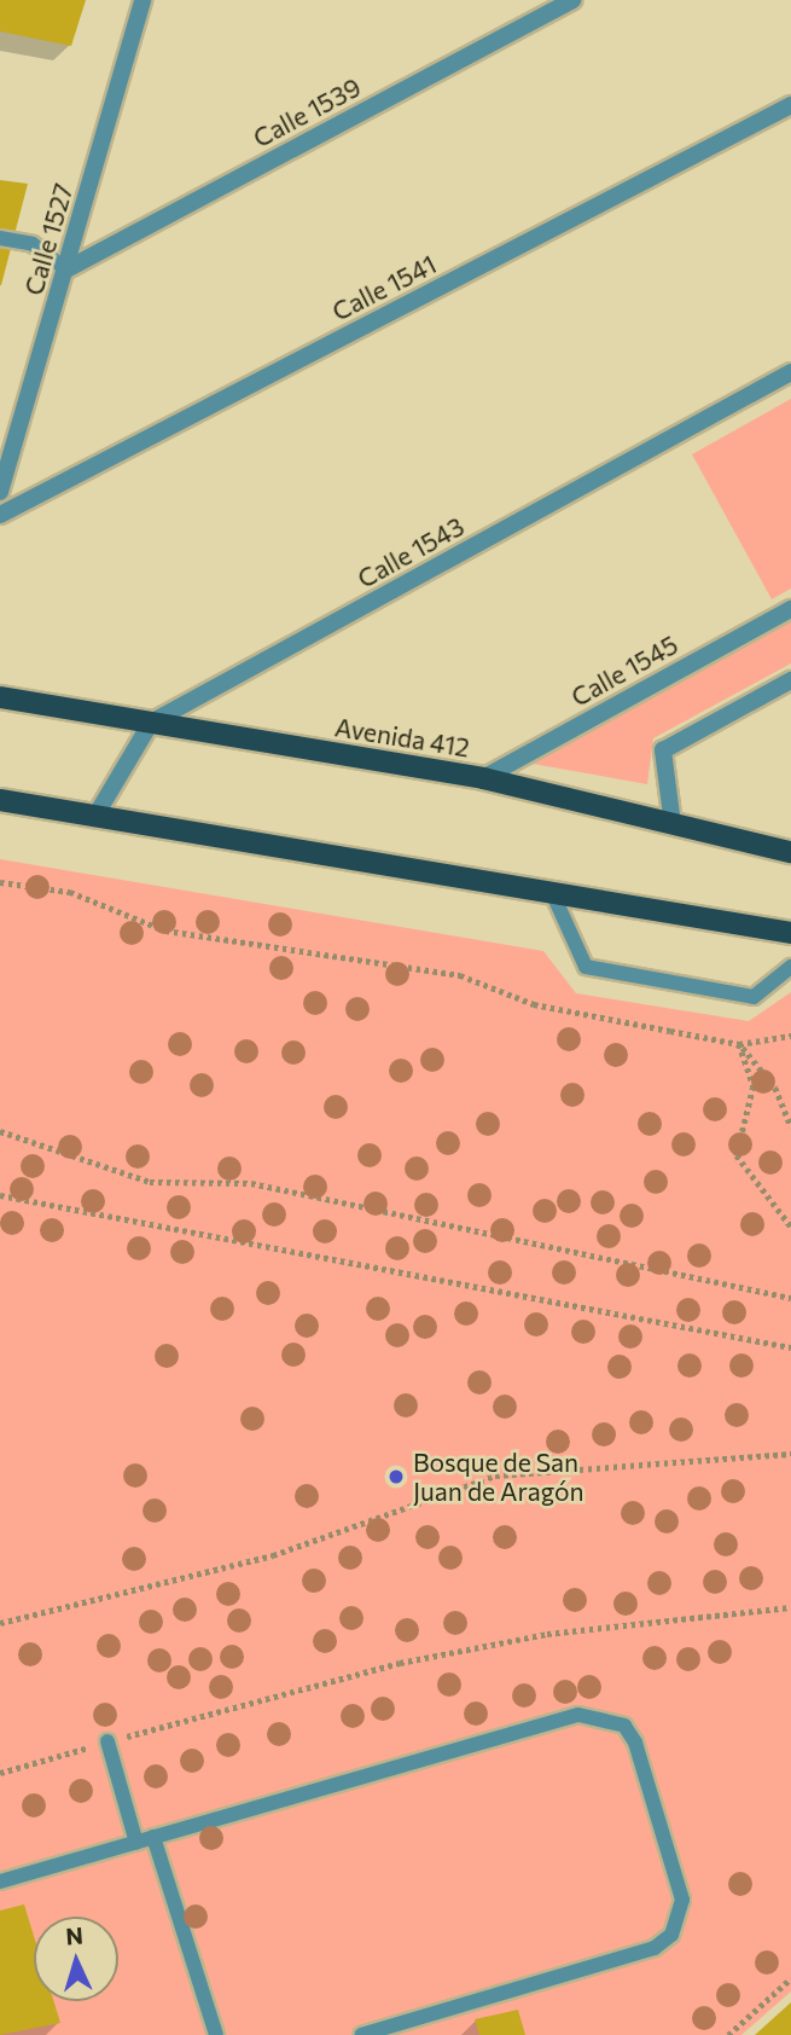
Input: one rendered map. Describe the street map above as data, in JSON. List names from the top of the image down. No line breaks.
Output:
{"streets":{"main road":["Avenida 412"],"street":["Calle 1539","Calle 1527","Calle 1541","Calle 1543","Calle 1545"]},"crossings":[["Calle 1539","Calle 1527"],["Calle 1543","Avenida 412"],["Calle 1545","Avenida 412"]],"places":["Bosque de San Juan de Aragón"],"north":"top"}
